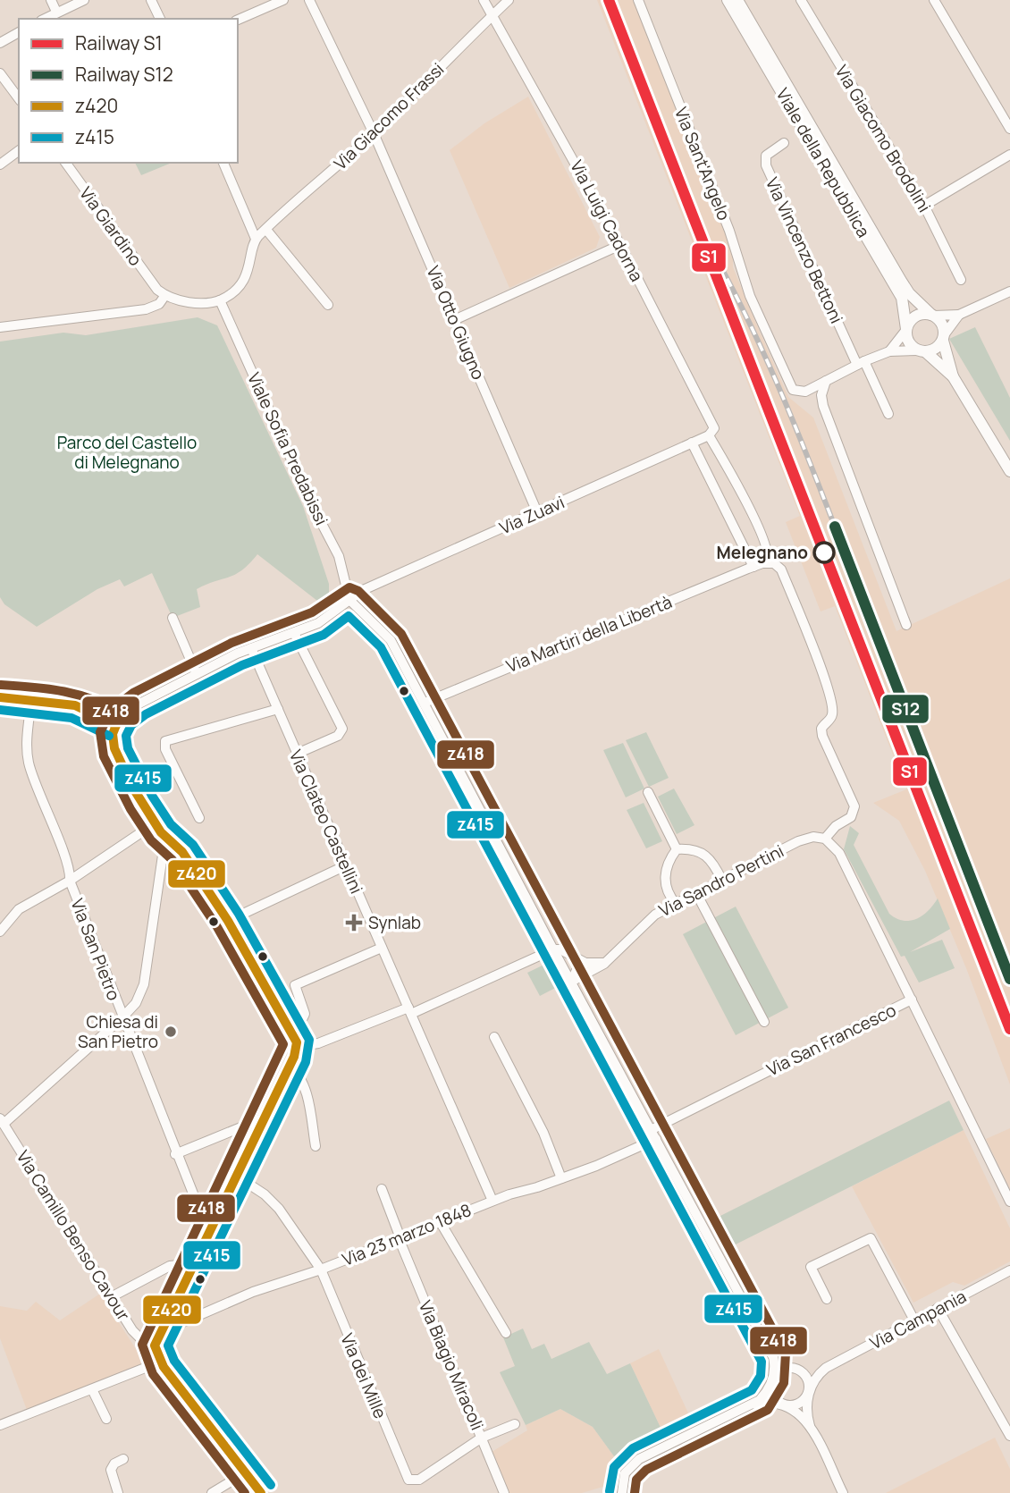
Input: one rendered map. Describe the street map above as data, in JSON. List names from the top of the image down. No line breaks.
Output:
{"streets":{"street":["Via Giacomo Frassi","Via Giacomo Brodolini","Viale della Repubblica","Via Sant'Angelo","Via Luigi Cadorna","Via Giardino","Via Vincenzo Bettoni","Via Otto Giugno","Viale Sofia Predabissi","Via Zuavi","Via Martiri della Libertà","Via Clateo Castellini","Via Sandro Pertini","Via San Pietro","Via San Francesco","Via 23 marzo 1848","Via Camillo Benso Cavour","Via Campania","Via Biagio Miracoli","Via dei Mille"]},"crossings":[["Via Giacomo Frassi","Via Luigi Cadorna"],["Via Giacomo Frassi","Via Otto Giugno"],["Via Luigi Cadorna","Via Zuavi"],["Via Luigi Cadorna","Via Martiri della Libertà"],["Via Otto Giugno","Via Zuavi"],["Viale Sofia Predabissi","Via Zuavi"],["Via Zuavi","Via Clateo Castellini"],["Via Clateo Castellini","Via 23 marzo 1848"],["Via San Francesco","Via 23 marzo 1848"],["Via 23 marzo 1848","Via Biagio Miracoli"],["Via 23 marzo 1848","Via dei Mille"],["Via Biagio Miracoli","Via dei Mille"]],"parks":["Parco del Castello di Melegnano"],"places":{"other":["Melegnano","Chiesa di San Pietro"],"health":["Synlab"]},"lines":["rail line S1","rail line S12","transit line z418","transit line z415","transit line z420"],"legend":["Railway S1","Railway S12","z420","z415"]}
